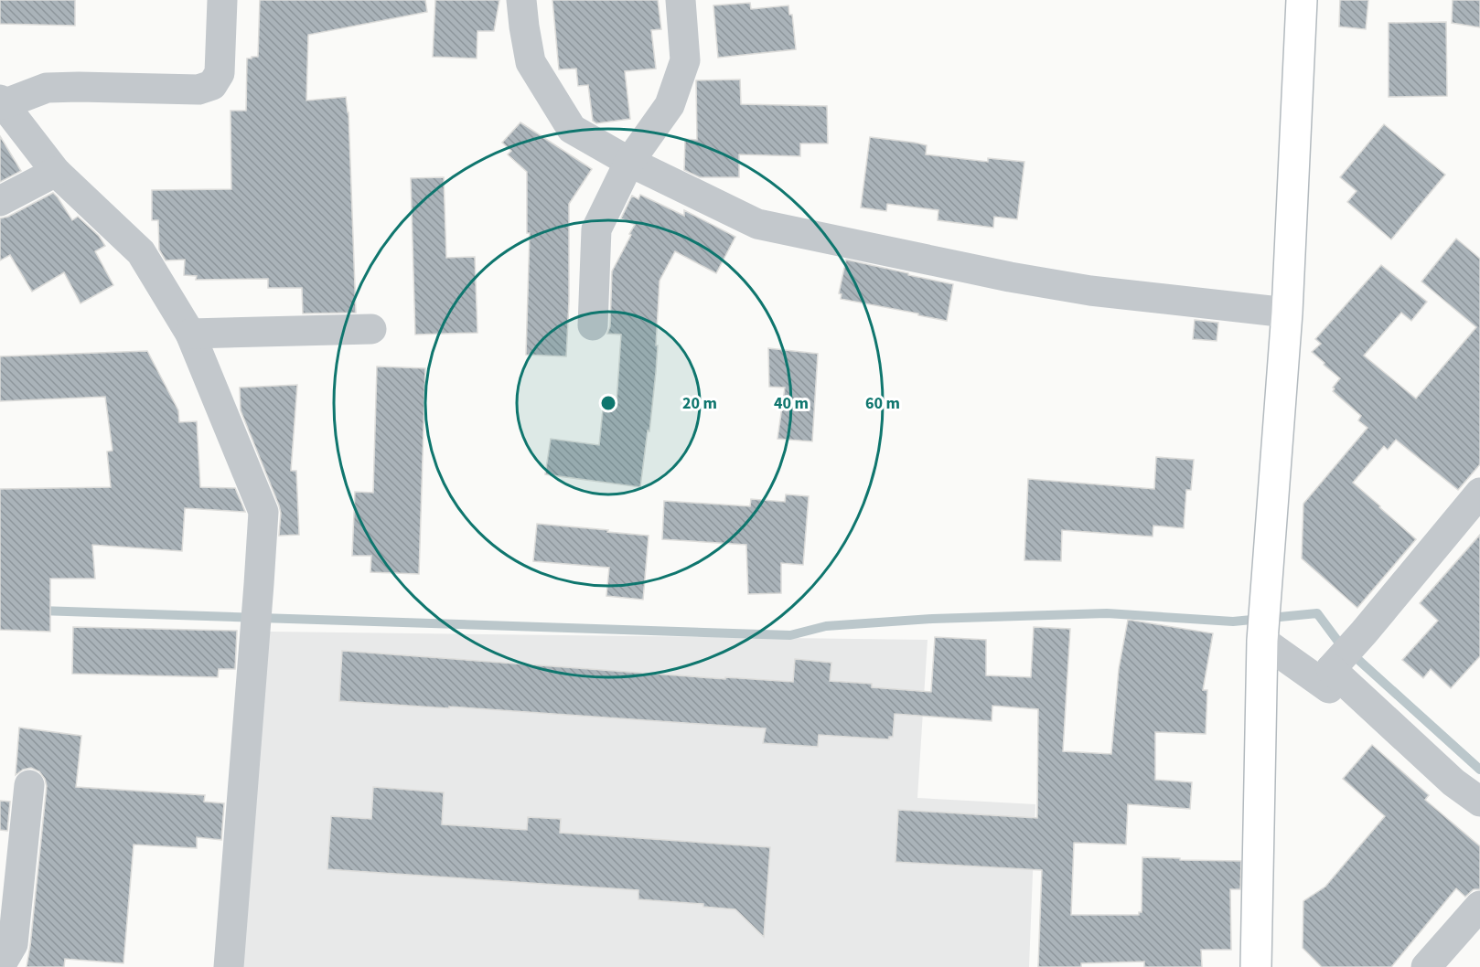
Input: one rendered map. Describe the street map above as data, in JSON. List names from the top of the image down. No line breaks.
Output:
{"rings":["20 m","40 m","60 m"]}
